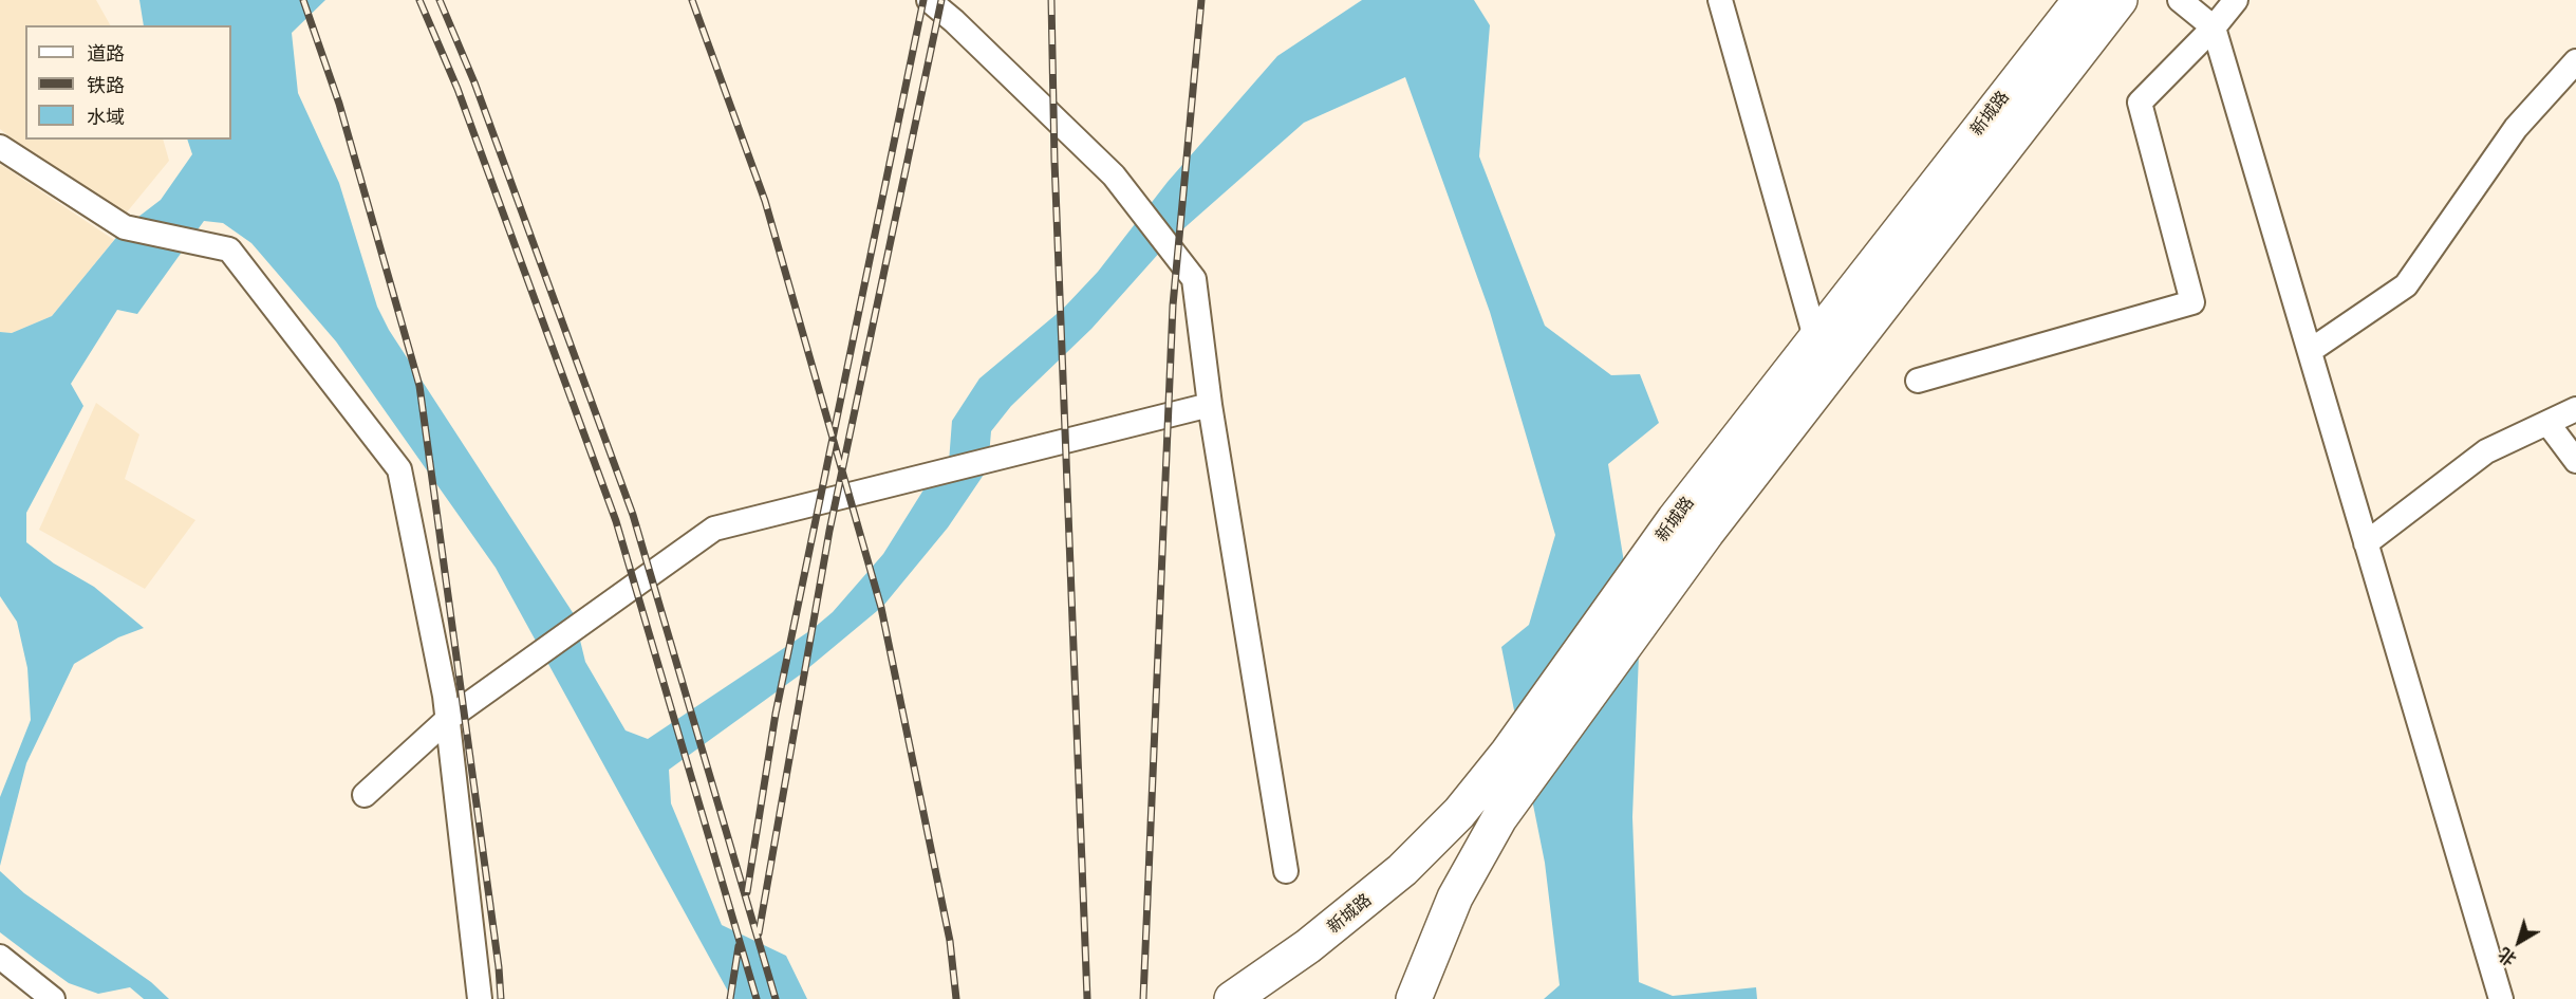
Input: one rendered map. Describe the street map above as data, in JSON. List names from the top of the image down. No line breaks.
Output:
{"streets":{"main road":["新城路"]},"legend":["道路","铁路","水域"],"north":"bottom left"}
